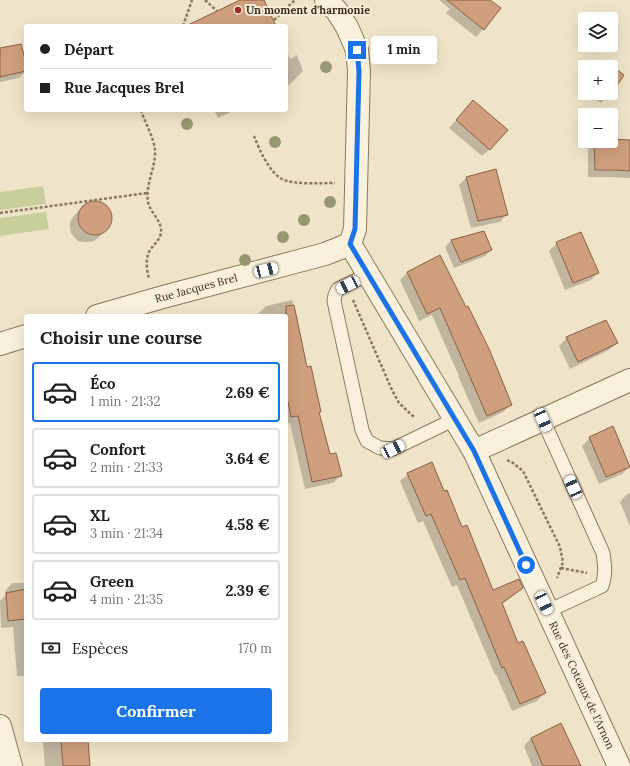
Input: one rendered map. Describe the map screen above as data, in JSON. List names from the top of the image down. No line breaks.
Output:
{"streets":{"street":["Rue Jacques Brel","Rue des Coteaux de l'Arnon"]},"crossings":[["Rue Jacques Brel","Rue des Coteaux de l'Arnon"]],"places":["Un moment d'harmonie"],"page":{"map_buttons":["+","−"],"banner":["Départ","Rue Jacques Brel"],"bubble":"1 min","heading":"Choisir une course","list":[{"name":"Éco","note":"1 min · 21:32","value":"2.69 €"},{"name":"Confort","note":"2 min · 21:33","value":"3.64 €"},{"name":"XL","note":"3 min · 21:34","value":"4.58 €"},{"name":"Green","note":"4 min · 21:35","value":"2.39 €"}],"pay":["Espèces","170 m"],"buttons":"Confirmer"}}
